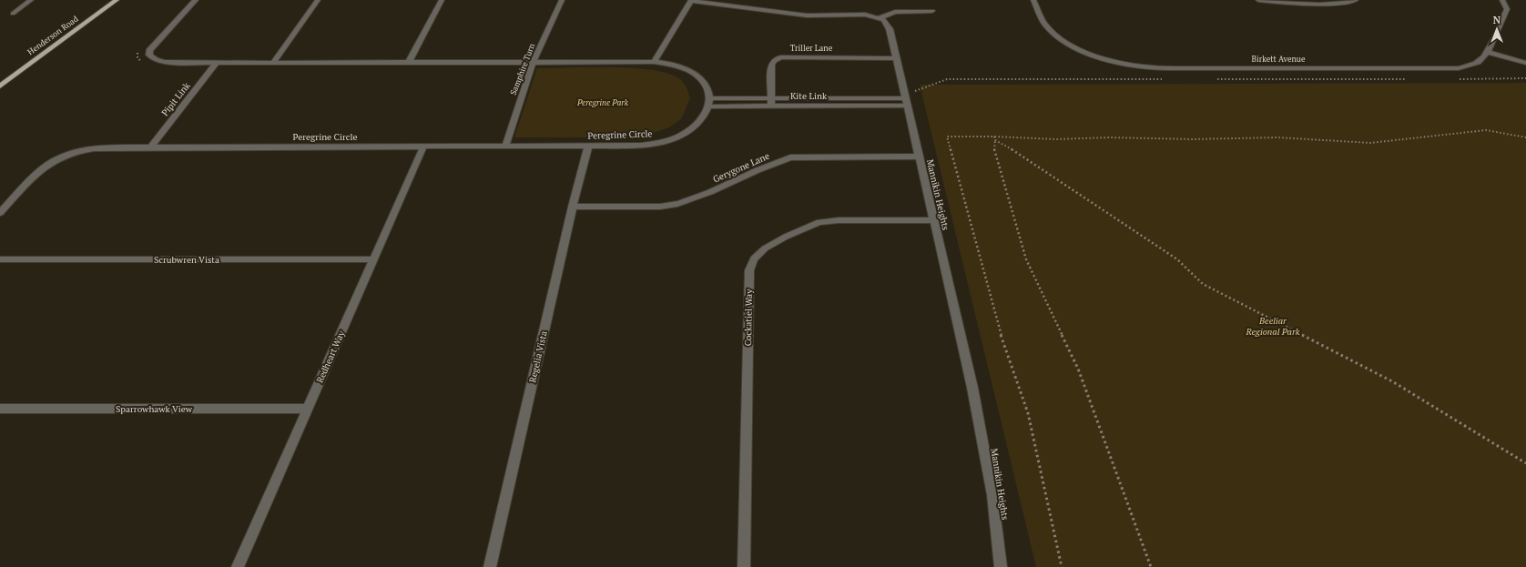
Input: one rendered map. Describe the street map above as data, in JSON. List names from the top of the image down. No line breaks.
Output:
{"streets":{"main road":["Henderson Road"],"street":["Triller Lane","Birkett Avenue","Samphire Turn","Kite Link","Pipit Link","Peregrine Circle","Gerygone Lane","Mannikin Heights","Scrubwren Vista","Cockatiel Way","Redheart Way","Regelia Vista","Sparrowhawk View"]},"crossings":[["Triller Lane","Kite Link"],["Triller Lane","Mannikin Heights"],["Samphire Turn","Peregrine Circle"],["Kite Link","Peregrine Circle"],["Kite Link","Mannikin Heights"],["Pipit Link","Peregrine Circle"],["Peregrine Circle","Redheart Way"],["Peregrine Circle","Regelia Vista"],["Gerygone Lane","Mannikin Heights"],["Gerygone Lane","Regelia Vista"],["Mannikin Heights","Cockatiel Way"],["Scrubwren Vista","Redheart Way"],["Redheart Way","Sparrowhawk View"]],"parks":["Peregrine Park","Beeliar Regional Park"],"north":"top"}
